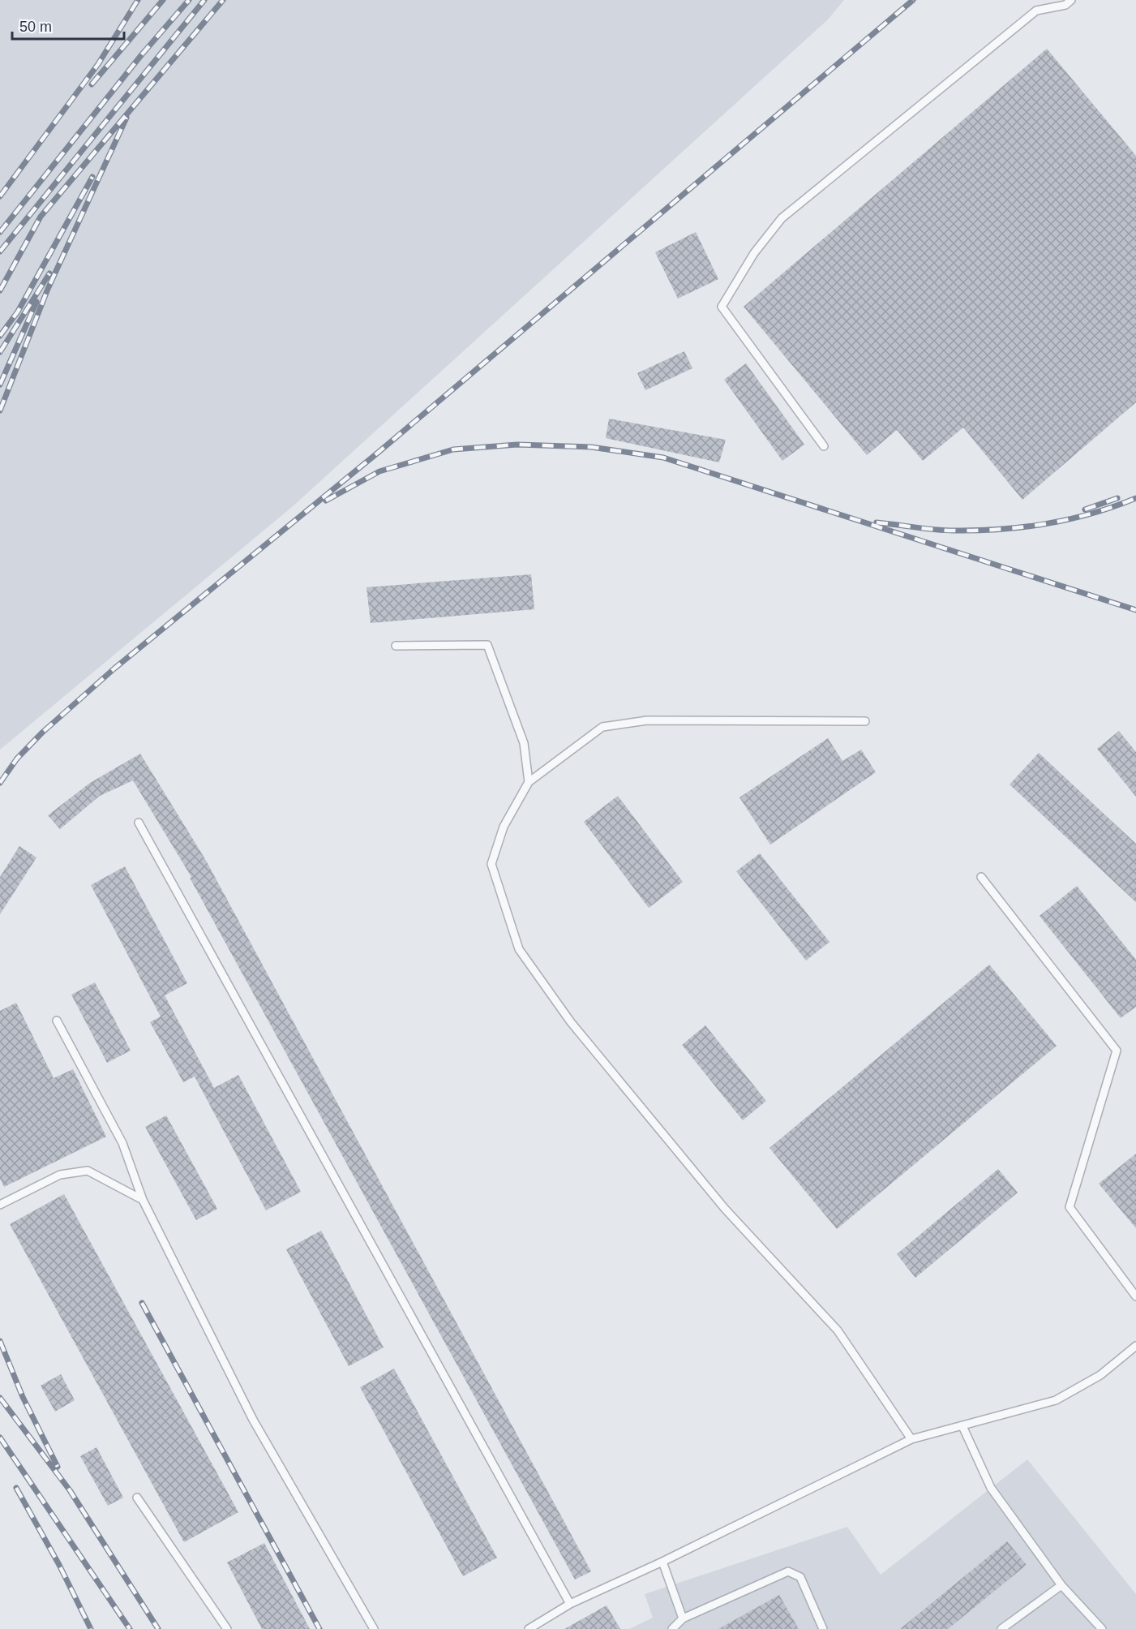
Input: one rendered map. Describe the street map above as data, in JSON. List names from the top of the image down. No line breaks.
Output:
{"scale_bar":"50 m"}
